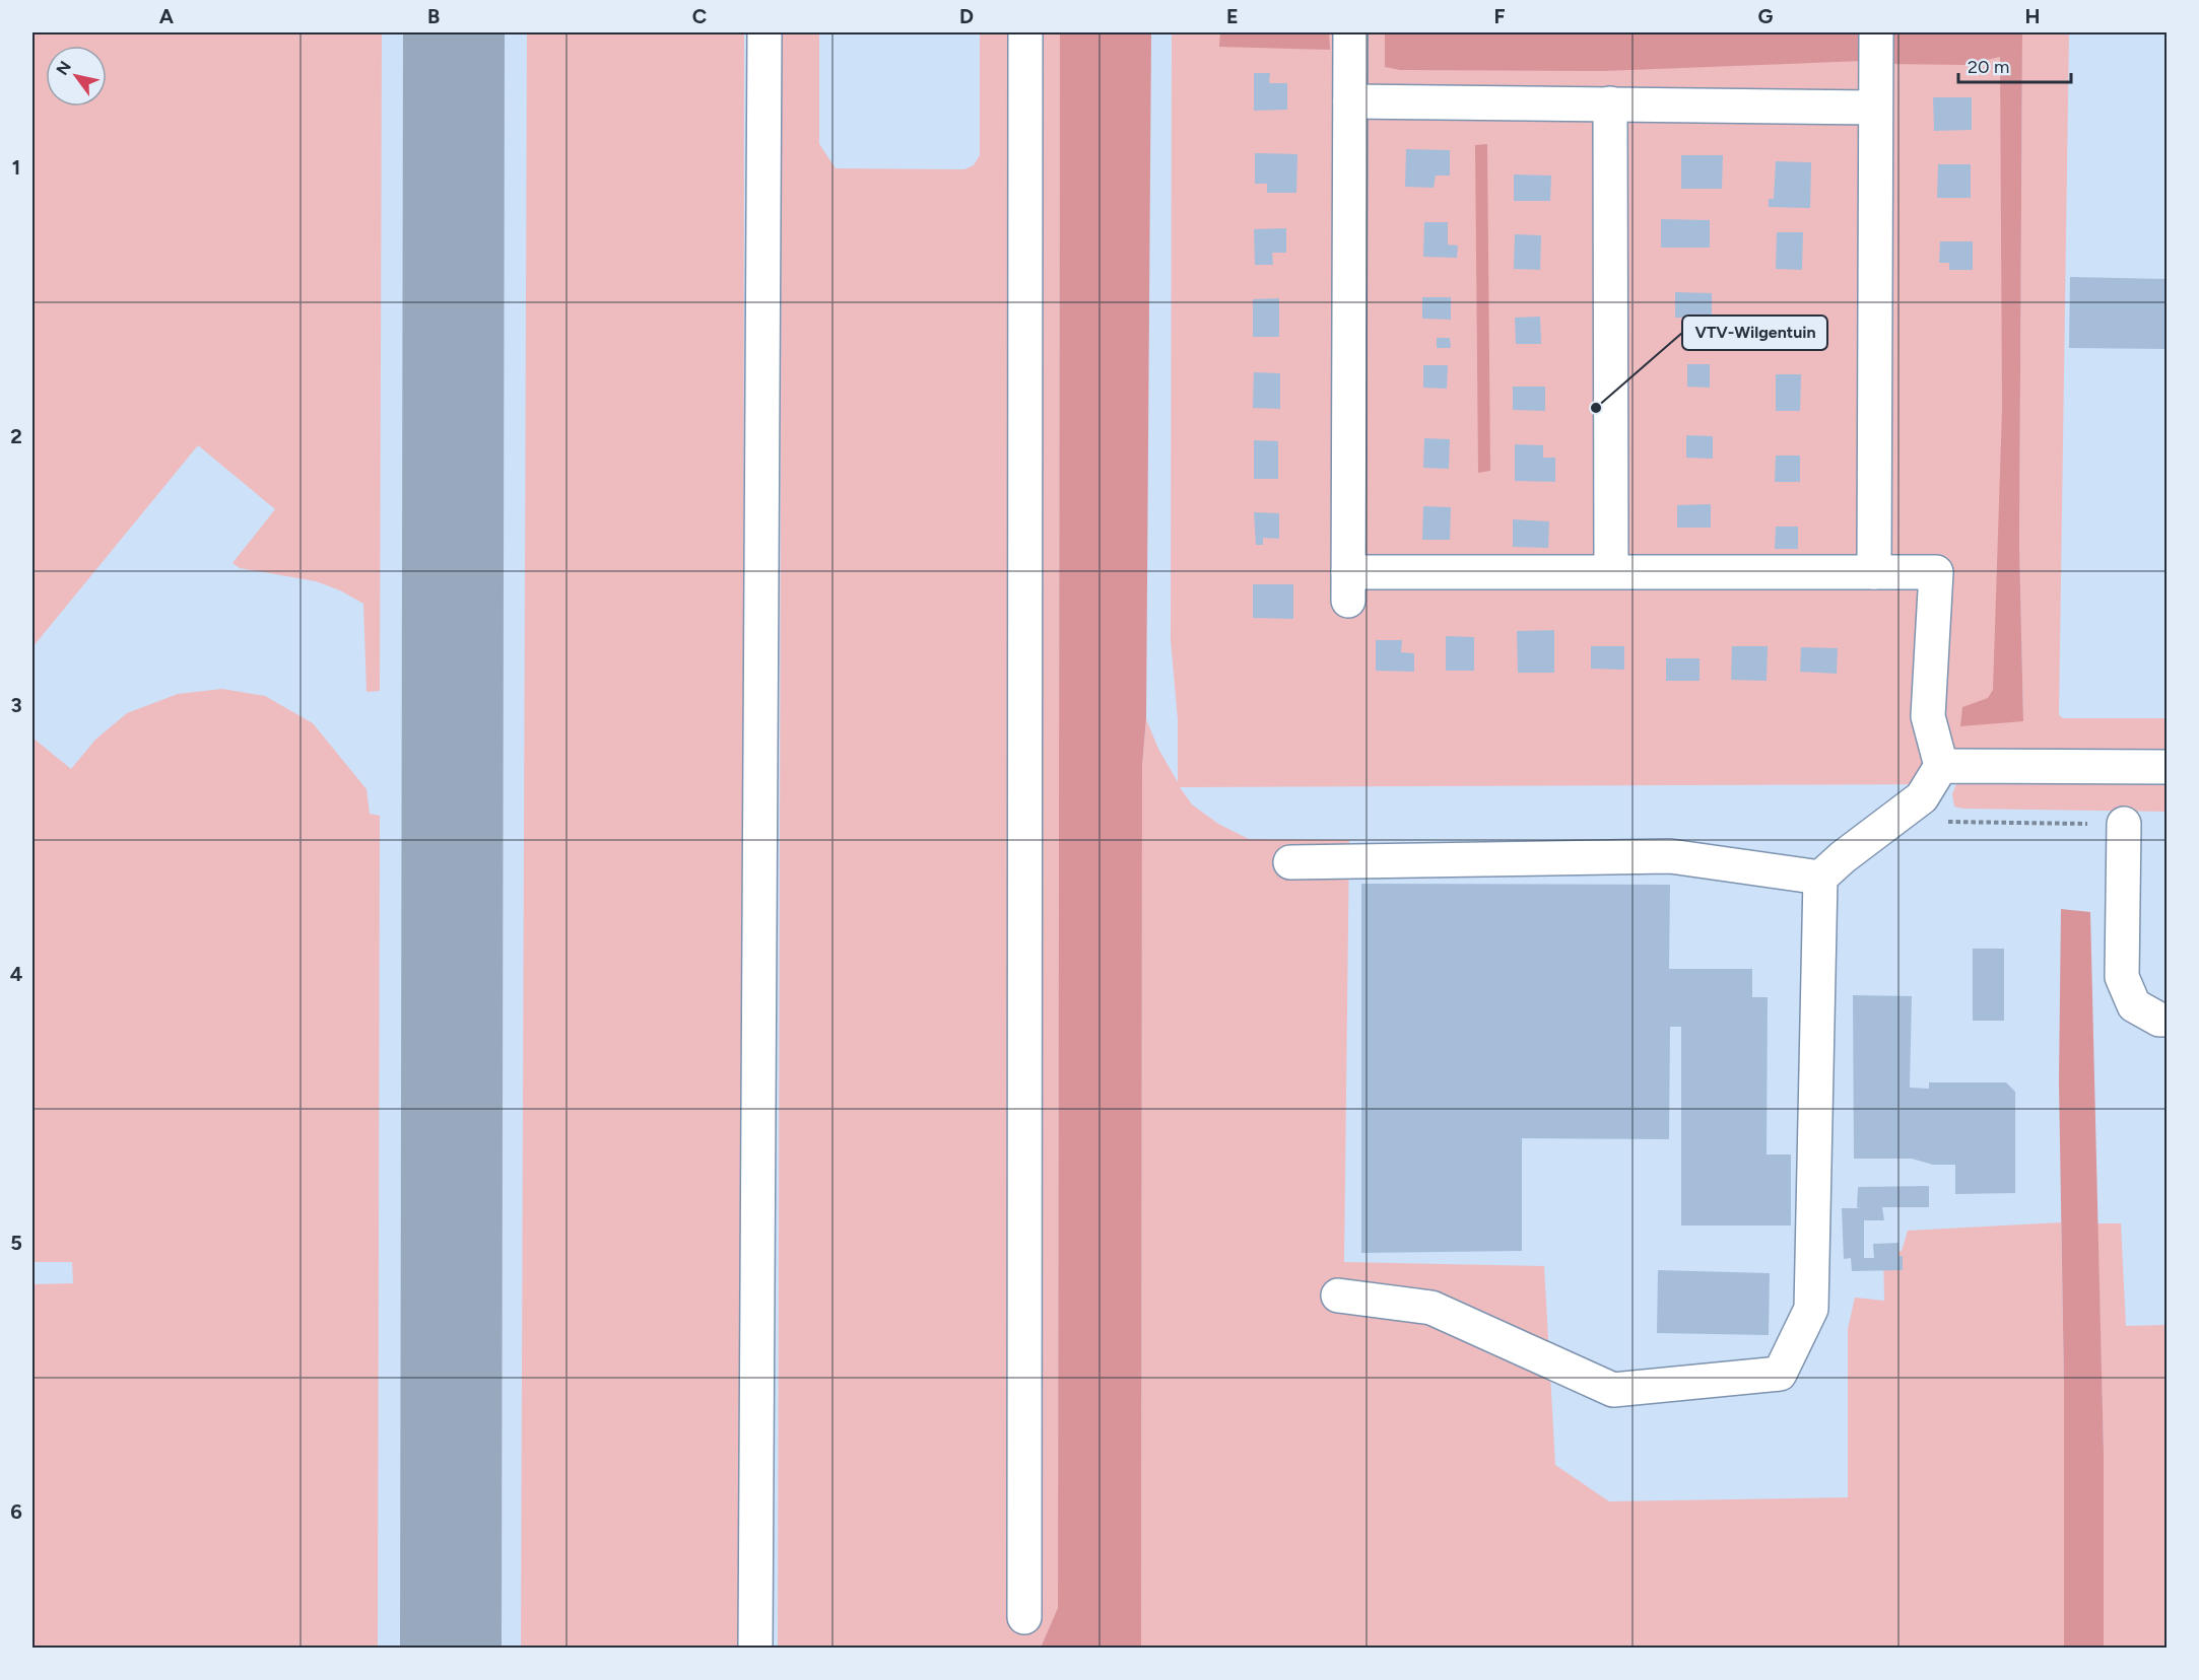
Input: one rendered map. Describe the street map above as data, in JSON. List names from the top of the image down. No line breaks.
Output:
{"places":["VTV-Wilgentuin"],"scale_bar":"20 m","north":"top left","grid":{"columns":["A","B","C","D","E","F","G","H"],"rows":["1","2","3","4","5","6"]}}
